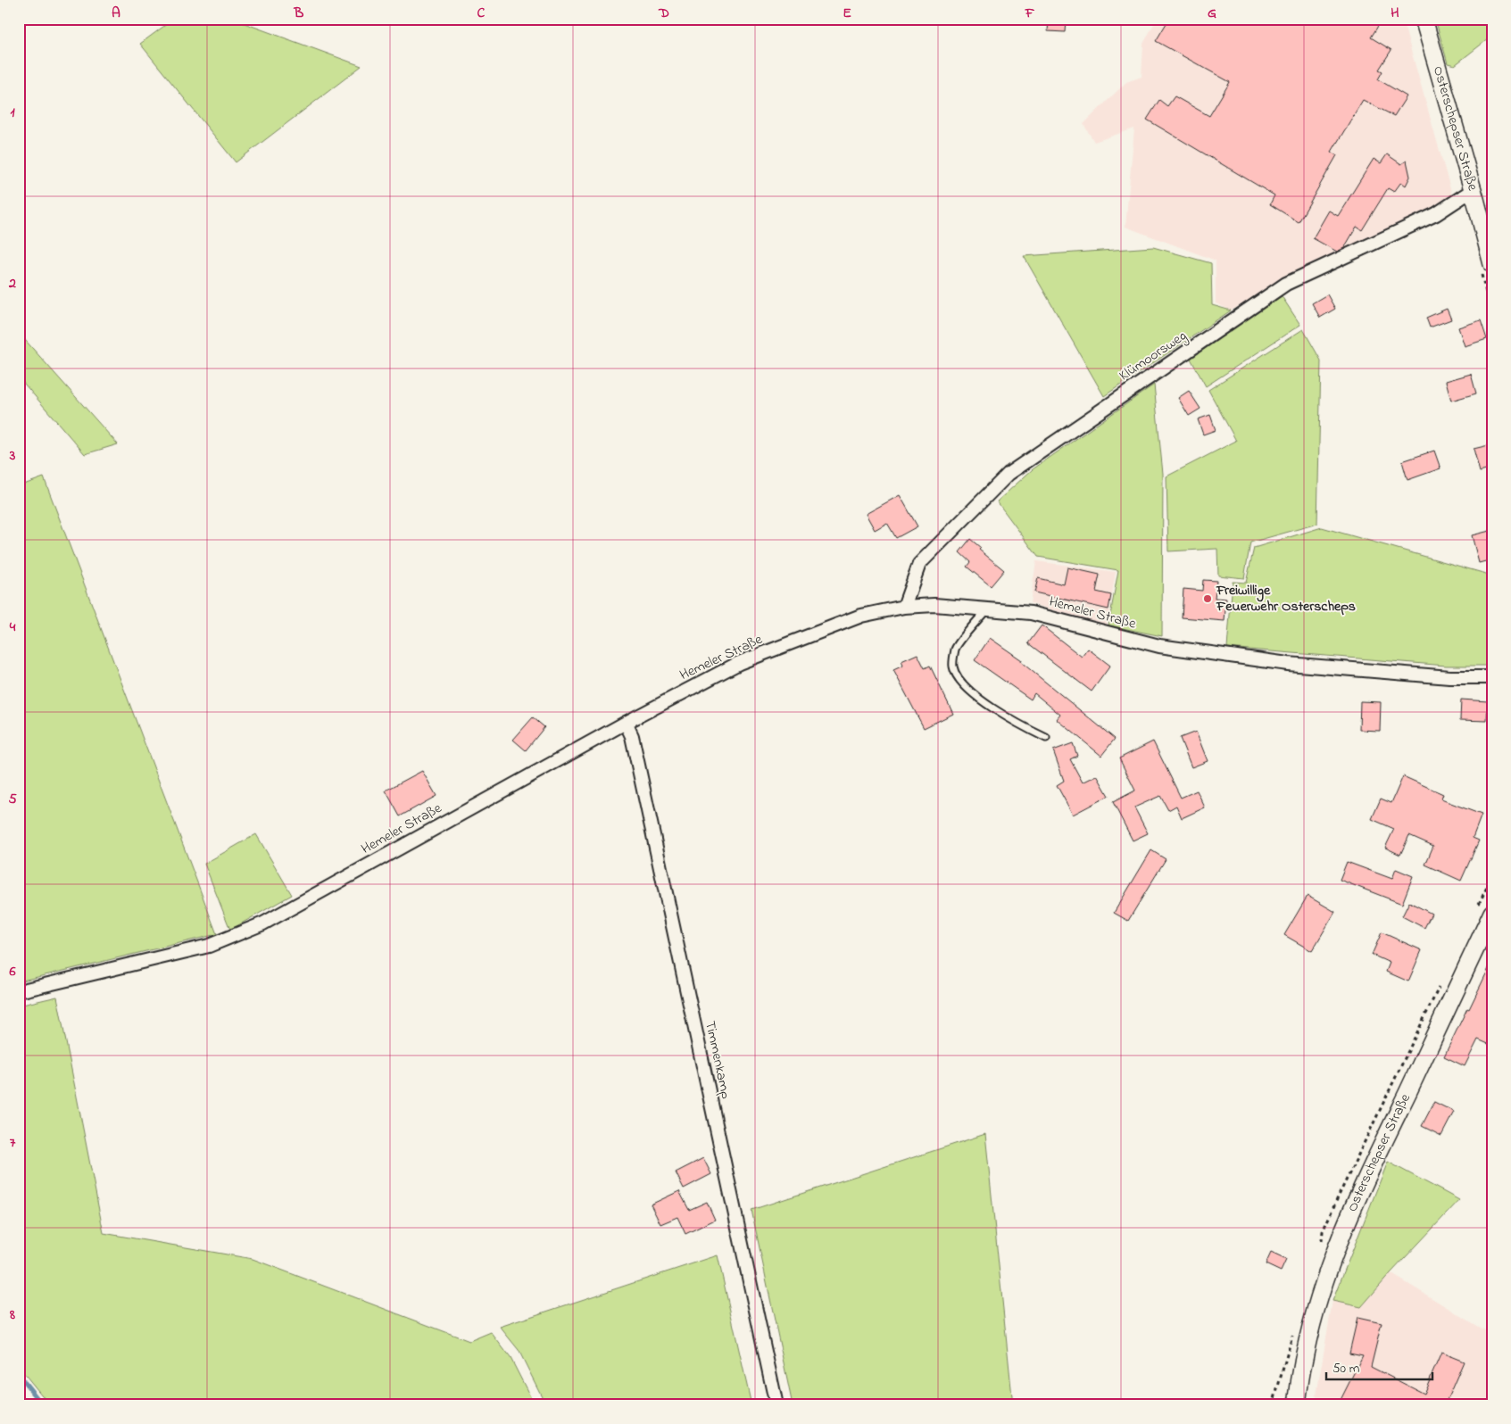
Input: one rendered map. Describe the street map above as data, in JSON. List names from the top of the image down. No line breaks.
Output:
{"streets":{"main road":["Osterschepser Straße"],"street":["Klümoorsweg","Hemeler Straße","Timmenkamp"]},"crossings":[["Osterschepser Straße","Klümoorsweg"],["Klümoorsweg","Hemeler Straße"],["Hemeler Straße","Timmenkamp"]],"places":["Freiwillige Feuerwehr Osterscheps"],"scale_bar":"50 m","grid":{"columns":["A","B","C","D","E","F","G","H"],"rows":["1","2","3","4","5","6","7","8"]}}
